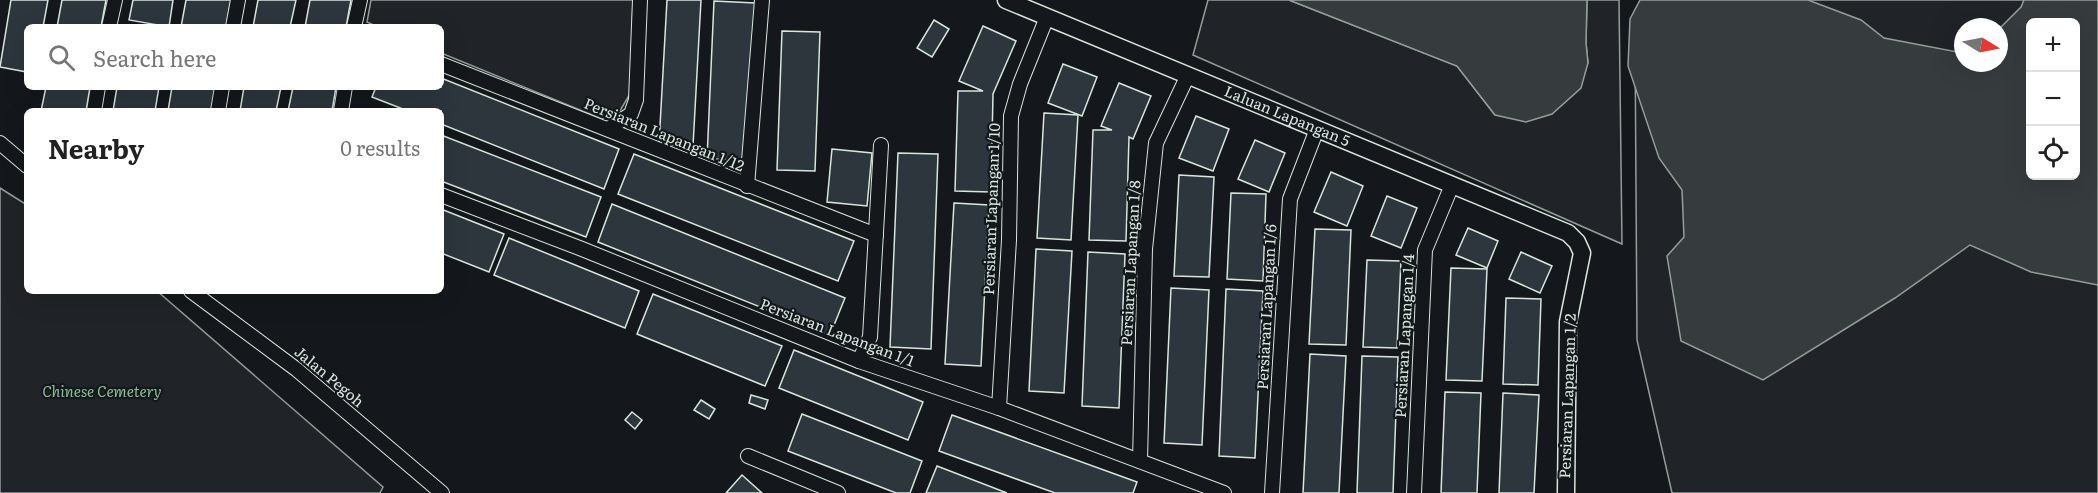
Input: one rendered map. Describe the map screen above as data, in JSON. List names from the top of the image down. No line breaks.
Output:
{"streets":{"street":["Laluan Lapangan 5","Persiaran Lapangan 1/12","Persiaran Lapangan 1/10","Persiaran Lapangan 1/8","Persiaran Lapangan 1/6","Persiaran Lapangan 1/1","Persiaran Lapangan 1/4","Jalan Pegoh","Persiaran Lapangan 1/2"]},"crossings":[["Laluan Lapangan 5","Persiaran Lapangan 1/10"],["Laluan Lapangan 5","Persiaran Lapangan 1/8"],["Laluan Lapangan 5","Persiaran Lapangan 1/6"],["Laluan Lapangan 5","Persiaran Lapangan 1/4"],["Laluan Lapangan 5","Persiaran Lapangan 1/2"],["Persiaran Lapangan 1/10","Persiaran Lapangan 1/1"],["Persiaran Lapangan 1/8","Persiaran Lapangan 1/1"]],"parks":["Chinese Cemetery"],"north":"right","page":{"map_buttons":["+","−"],"search":"Search here","heading":["Nearby","0 results"]}}
